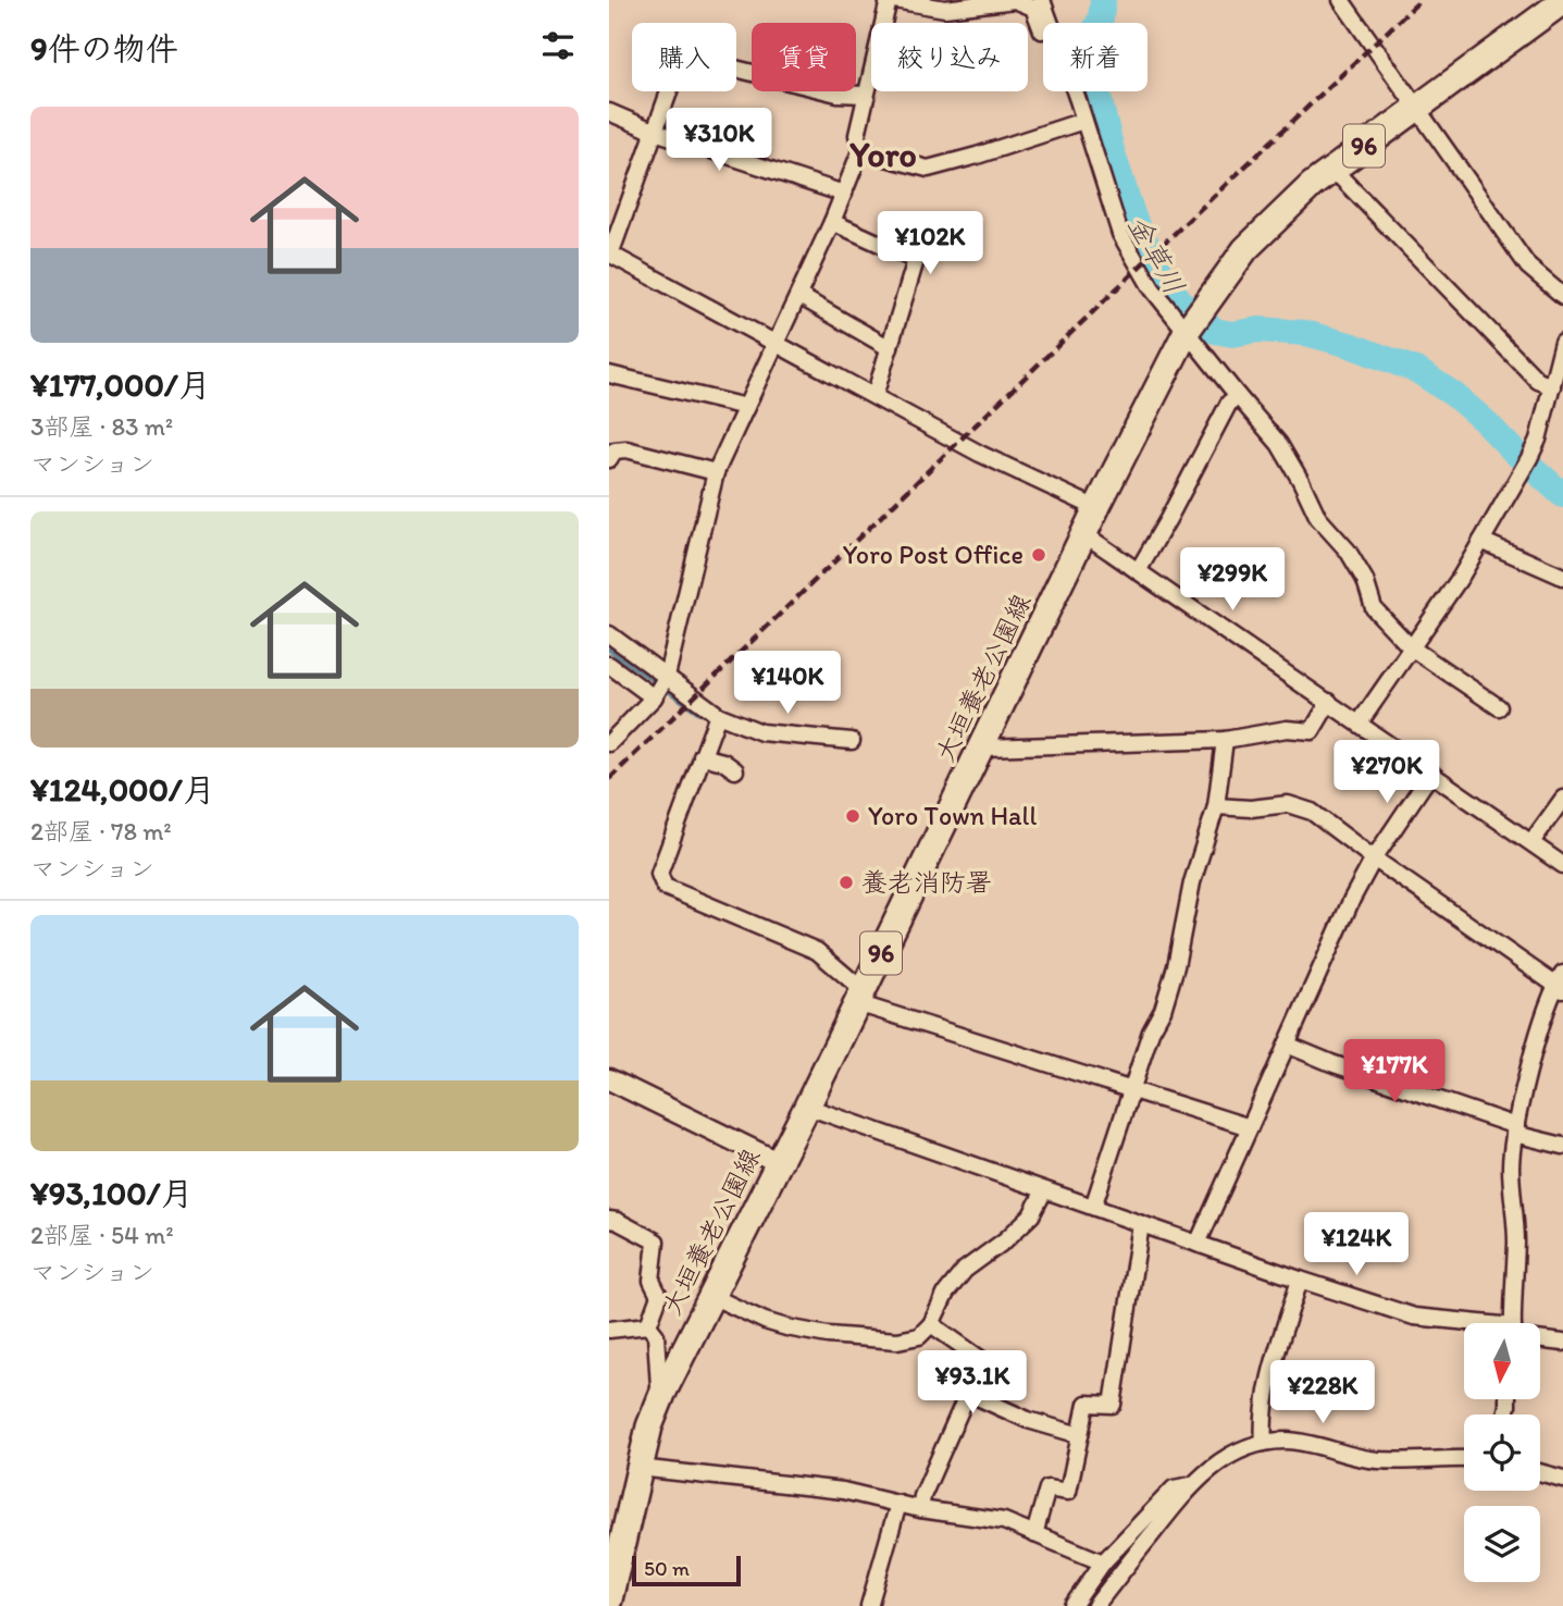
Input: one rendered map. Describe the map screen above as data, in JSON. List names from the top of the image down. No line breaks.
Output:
{"streets":{"main road":["96","大垣養老公園線"]},"districts":["Yoro"],"water":["金草川"],"places":["Yoro Post Office","Yoro Town Hall","養老消防署"],"scale_bar":"50 m","north":"bottom","page":{"heading":"9件の物件","chip":["購入","賃貸","絞り込み","新着"],"list":[{"name":"¥177,000/月","note":"3部屋 · 83 m² · マンション"},{"name":"¥124,000/月","note":"2部屋 · 78 m² · マンション"},{"name":"¥93,100/月","note":"2部屋 · 54 m² · マンション"}],"price":["¥310K","¥102K","¥299K","¥140K","¥270K","¥177K","¥124K","¥93.1K","¥228K"],"scale":"50 m"}}
